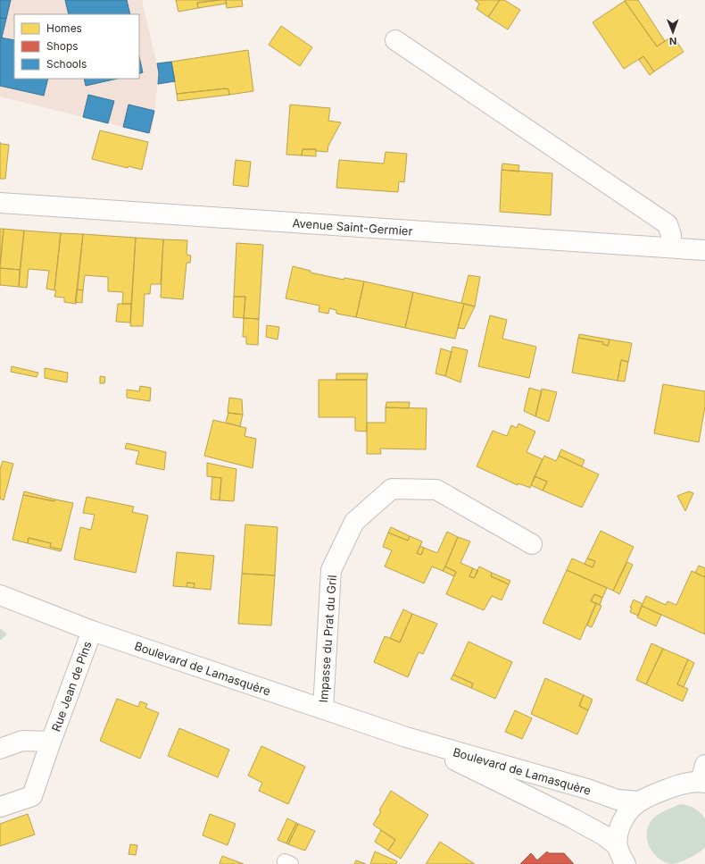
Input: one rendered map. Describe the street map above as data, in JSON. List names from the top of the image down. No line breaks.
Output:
{"streets":{"street":["Avenue Saint-Germier","Impasse du Prat du Gril","Boulevard de Lamasquère","Rue Jean de Pins"]},"crossings":[["Impasse du Prat du Gril","Boulevard de Lamasquère"],["Boulevard de Lamasquère","Rue Jean de Pins"]],"legend":["Homes","Shops","Schools"],"north":"bottom"}
